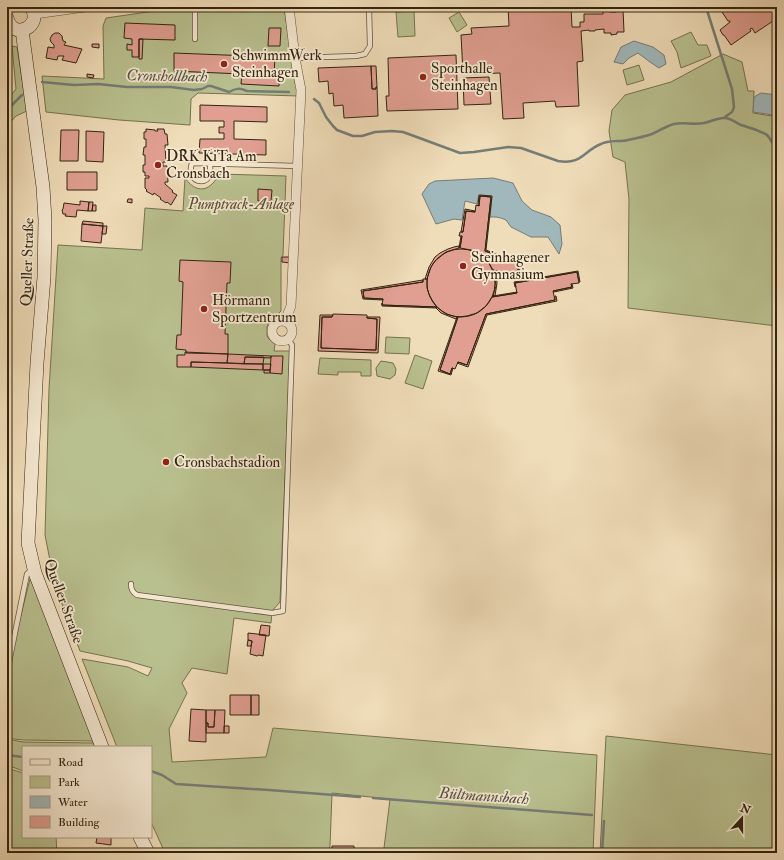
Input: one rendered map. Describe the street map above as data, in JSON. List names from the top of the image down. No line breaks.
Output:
{"streets":{"main road":["Queller Straße"]},"water":["Cronshollbach","Bültmannsbach"],"parks":["Pumptrack-Anlage"],"places":["SchwimmWerk Steinhagen","Sporthalle Steinhagen","DRK KiTa Am Cronsbach","Steinhagener Gymnasium","Hörmann Sportzentrum","Cronsbachstadion"],"legend":["Road","Park","Water","Building"],"north":"top"}
